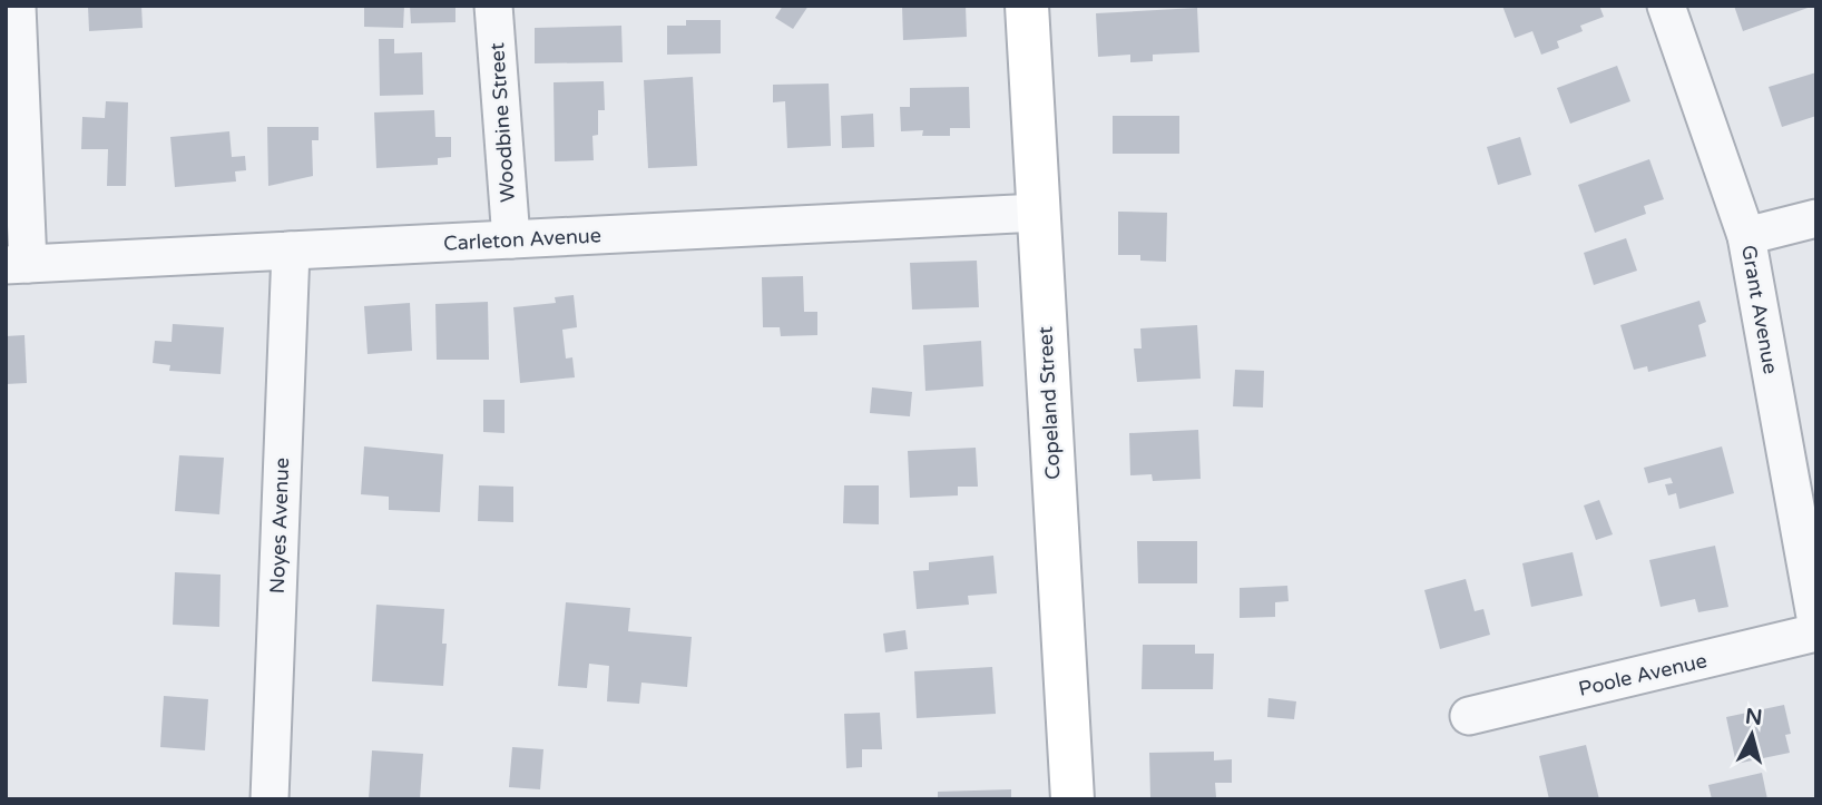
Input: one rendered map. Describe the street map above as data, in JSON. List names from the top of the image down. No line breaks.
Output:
{"streets":{"main road":["Copeland Street"],"street":["Woodbine Street","Carleton Avenue","Grant Avenue","Noyes Avenue","Poole Avenue"]},"crossings":[["Woodbine Street","Carleton Avenue"],["Carleton Avenue","Copeland Street"],["Carleton Avenue","Noyes Avenue"]],"north":"top"}
